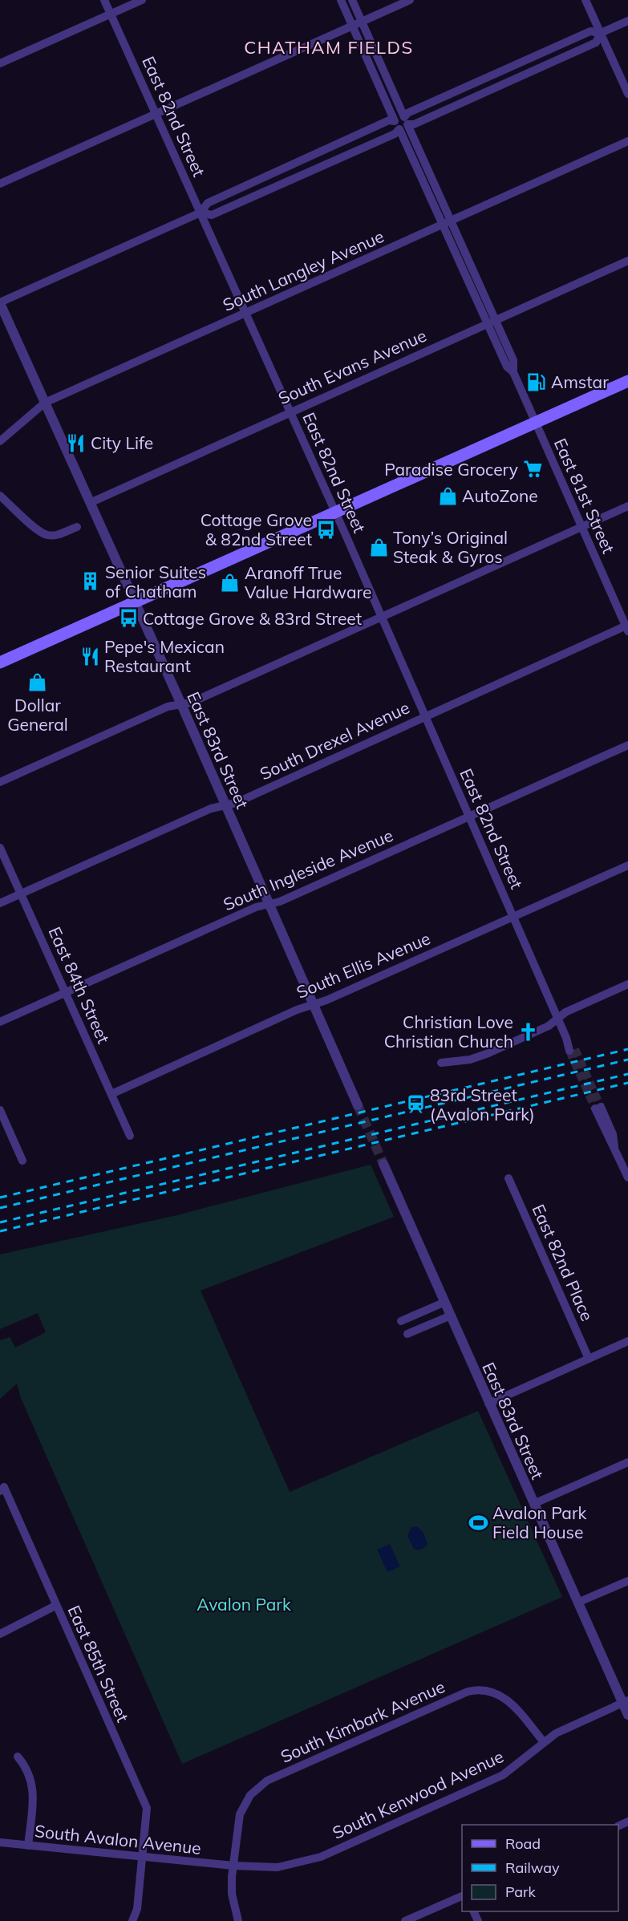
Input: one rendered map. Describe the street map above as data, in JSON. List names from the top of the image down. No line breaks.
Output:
{"streets":{"street":["East 82nd Street","South Langley Avenue","South Evans Avenue","East 81st Street","South Drexel Avenue","East 83rd Street","South Ingleside Avenue","South Ellis Avenue","East 84th Street","East 82nd Place","East 85th Street","South Kimbark Avenue","South Kenwood Avenue","South Avalon Avenue"]},"crossings":[["East 82nd Street","South Langley Avenue"],["East 82nd Street","South Evans Avenue"],["East 82nd Street","South Drexel Avenue"],["East 82nd Street","South Ingleside Avenue"],["East 82nd Street","South Ellis Avenue"],["South Langley Avenue","East 81st Street"],["South Langley Avenue","East 83rd Street"],["South Evans Avenue","East 81st Street"],["South Evans Avenue","East 83rd Street"],["East 81st Street","South Drexel Avenue"],["South Drexel Avenue","East 83rd Street"],["South Drexel Avenue","East 84th Street"],["East 83rd Street","South Ingleside Avenue"],["East 83rd Street","South Ellis Avenue"],["East 83rd Street","South Kenwood Avenue"],["South Ingleside Avenue","East 84th Street"],["South Ellis Avenue","East 84th Street"],["East 85th Street","South Avalon Avenue"],["South Kimbark Avenue","South Kenwood Avenue"],["South Kimbark Avenue","South Avalon Avenue"],["South Kenwood Avenue","South Avalon Avenue"]],"districts":["CHATHAM FIELDS"],"parks":["Avalon Park"],"places":{"fuel station":["Amstar"],"restaurant":["City Life","Pepe's Mexican Restaurant"],"supermarket":["Paradise Grocery"],"shop":["AutoZone","Tony’s Original Steak & Gyros","Aranoff True Value Hardware","Dollar General"],"bus stop":["Cottage Grove & 82nd Street","Cottage Grove & 83rd Street"],"building":["Senior Suites of Chatham"],"church":["Christian Love Christian Church"],"station":["83rd Street (Avalon Park)"],"sports":["Avalon Park Field House"]},"legend":["Road","Railway","Park"]}
